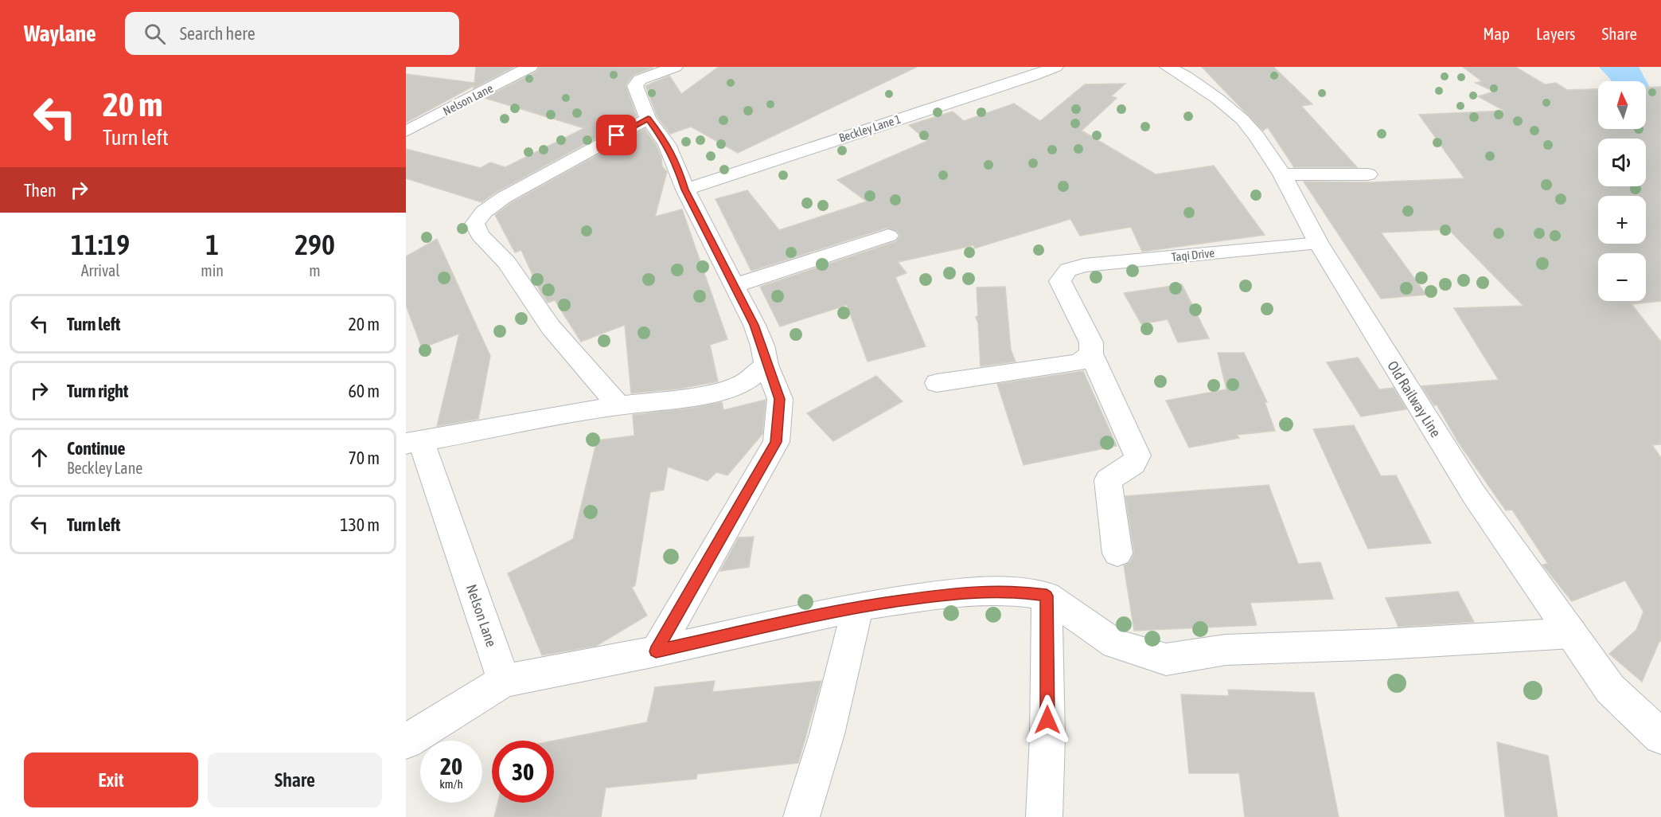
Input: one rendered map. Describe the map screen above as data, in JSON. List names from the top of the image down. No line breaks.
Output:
{"streets":{"street":["Nelson Lane","Beckley Lane 1","Taqi Drive","Old Railway Line"]},"crossings":[["Taqi Drive","Old Railway Line"]],"north":"top","page":{"header":"Waylane","search":"Search here","nav":["Map","Layers","Share"],"turn":["20 m","Turn left"],"map_buttons":["+","−"],"then":"Then","eta":["11:19","Arrival","1","min","290","m"],"list":[{"name":"Turn left","value":"20 m"},{"name":"Turn right","value":"60 m"},{"name":"Continue","note":"Beckley Lane","value":"70 m"},{"name":"Turn left","value":"130 m"}],"speed":"20 km/h","limit":"30","buttons":["Exit","Share"]}}
